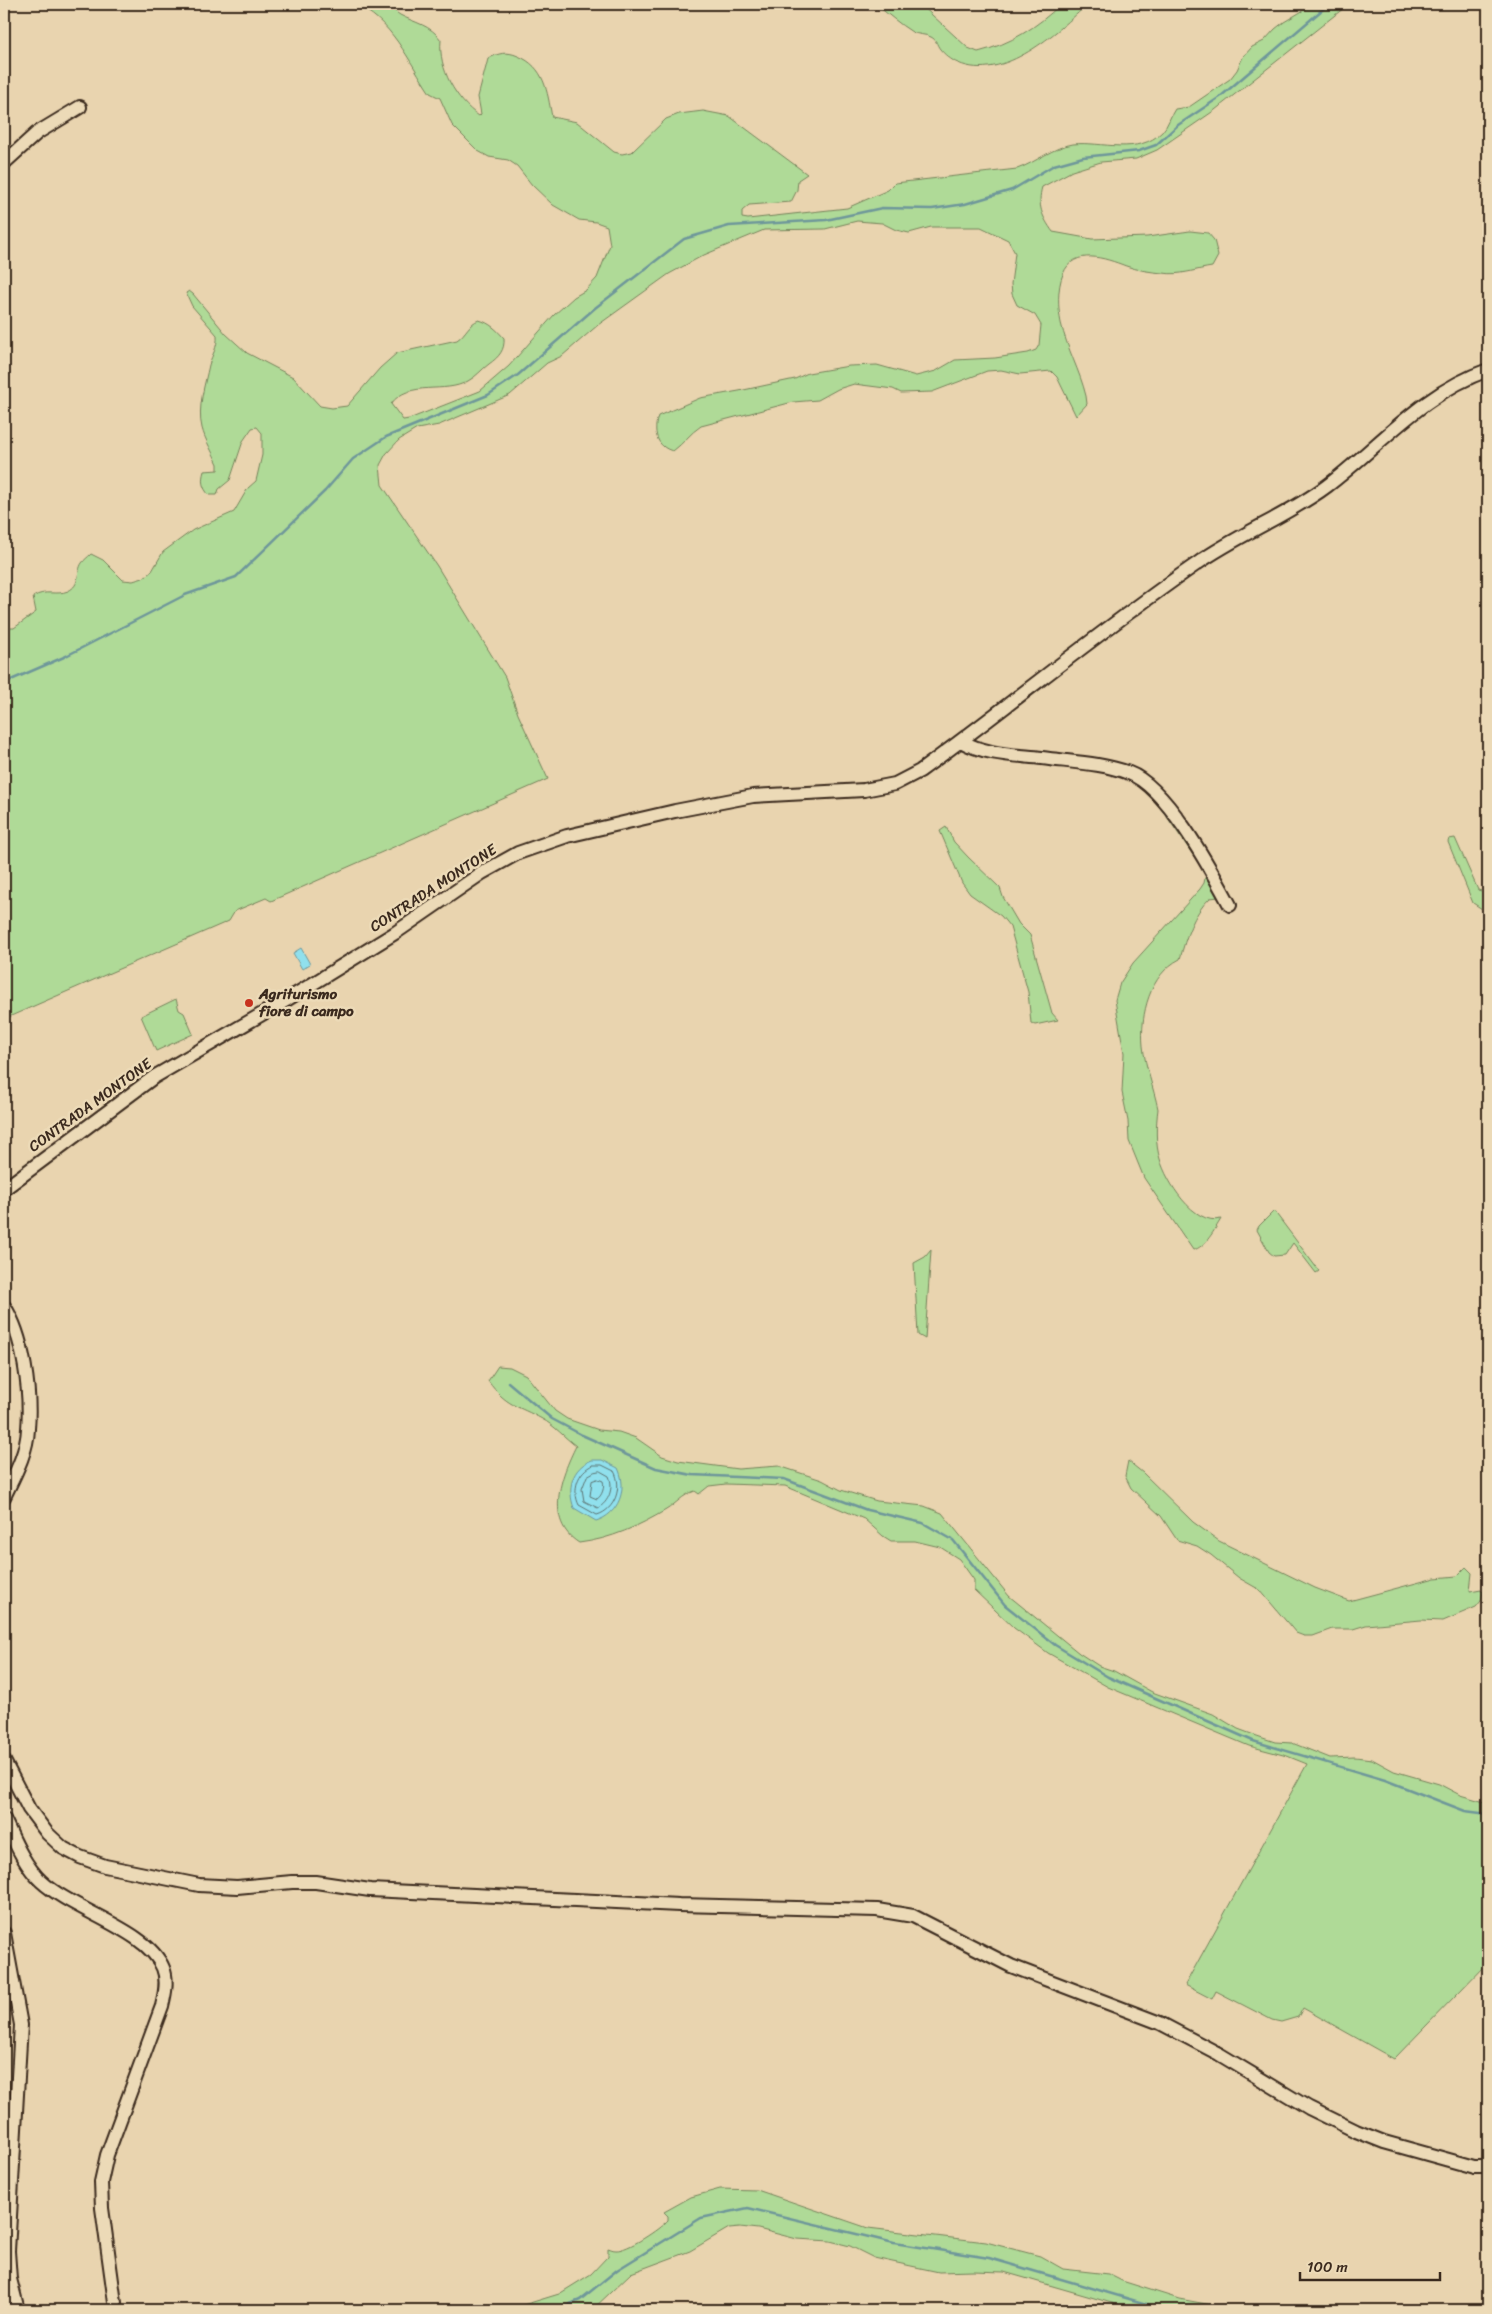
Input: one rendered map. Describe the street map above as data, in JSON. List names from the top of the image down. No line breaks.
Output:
{"streets":{"street":["CONTRADA MONTONE"]},"places":["Agriturismo fiore di campo"],"scale_bar":"100 m"}
